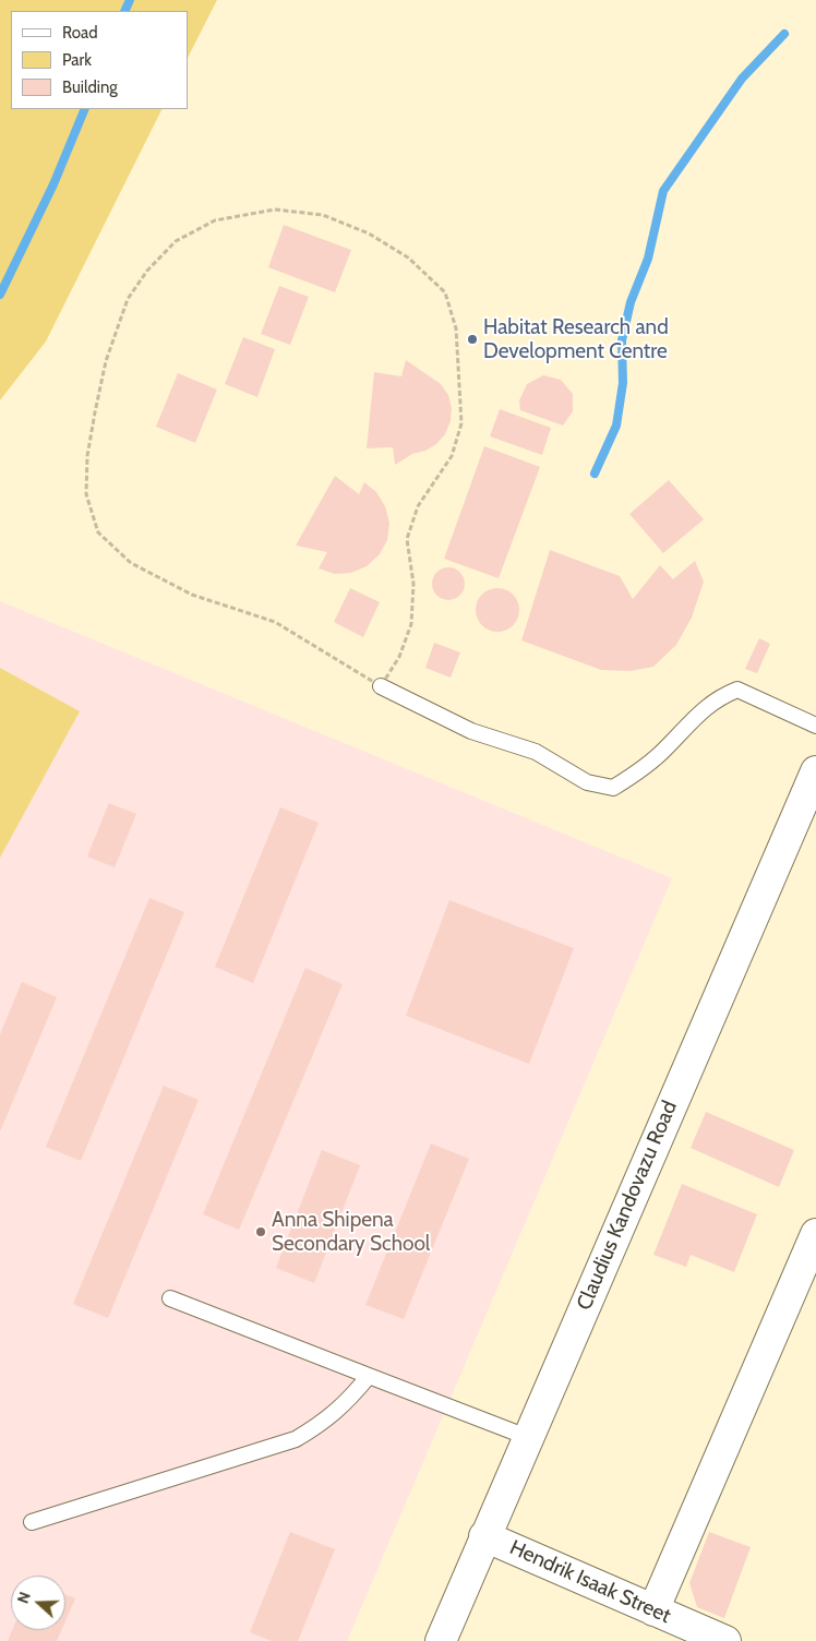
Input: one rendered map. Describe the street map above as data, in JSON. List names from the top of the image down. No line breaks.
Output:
{"streets":{"street":["Claudius Kandovazu Road","Hendrik Isaak Street"]},"crossings":[["Claudius Kandovazu Road","Hendrik Isaak Street"]],"places":["Habitat Research and Development Centre","Anna Shipena Secondary School"],"legend":["Road","Park","Building"],"north":"left"}
